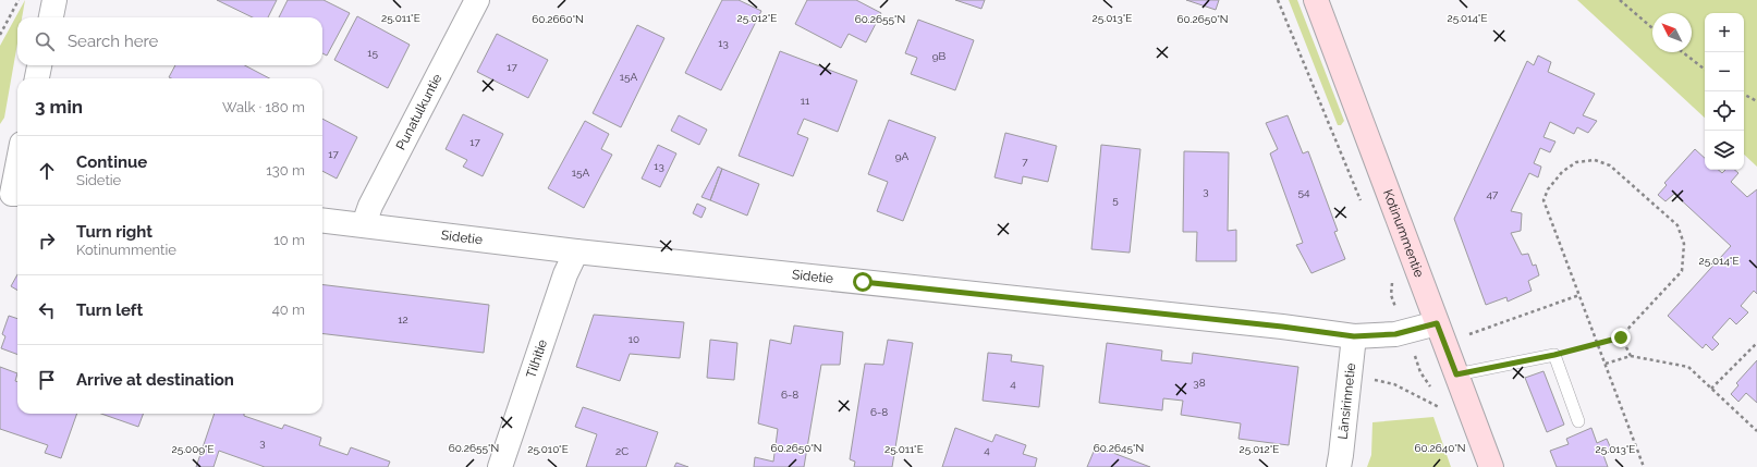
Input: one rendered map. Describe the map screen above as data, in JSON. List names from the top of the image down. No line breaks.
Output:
{"streets":{"main road":["Kotinummentie"],"street":["Punatulkuntie","Sidetie","Tilhitie","Länsirinnetie"]},"crossings":[["Punatulkuntie","Sidetie"],["Kotinummentie","Sidetie"],["Sidetie","Tilhitie"],["Sidetie","Länsirinnetie"]],"house_numbers":["13","15","9B","17","15A","11","17","17","9A","7","13","15A","3","54","47","5","12","10","38","4","6-8","6-8","3","4","2C"],"north":"top left","page":{"map_buttons":["+","−"],"search":"Search here","heading":["3 min","Walk · 180 m"],"list":[["Continue","Sidetie","130 m"],["Turn right","Kotinummentie","10 m"],["Turn left","40 m"],"Arrive at destination"]},"coordinates":["25.011°E","25.012°E","25.013°E","25.014°E","60.2660°N","60.2655°N","60.2650°N","60.2645°N","60.2640°N","25.009°E","25.010°E"]}
